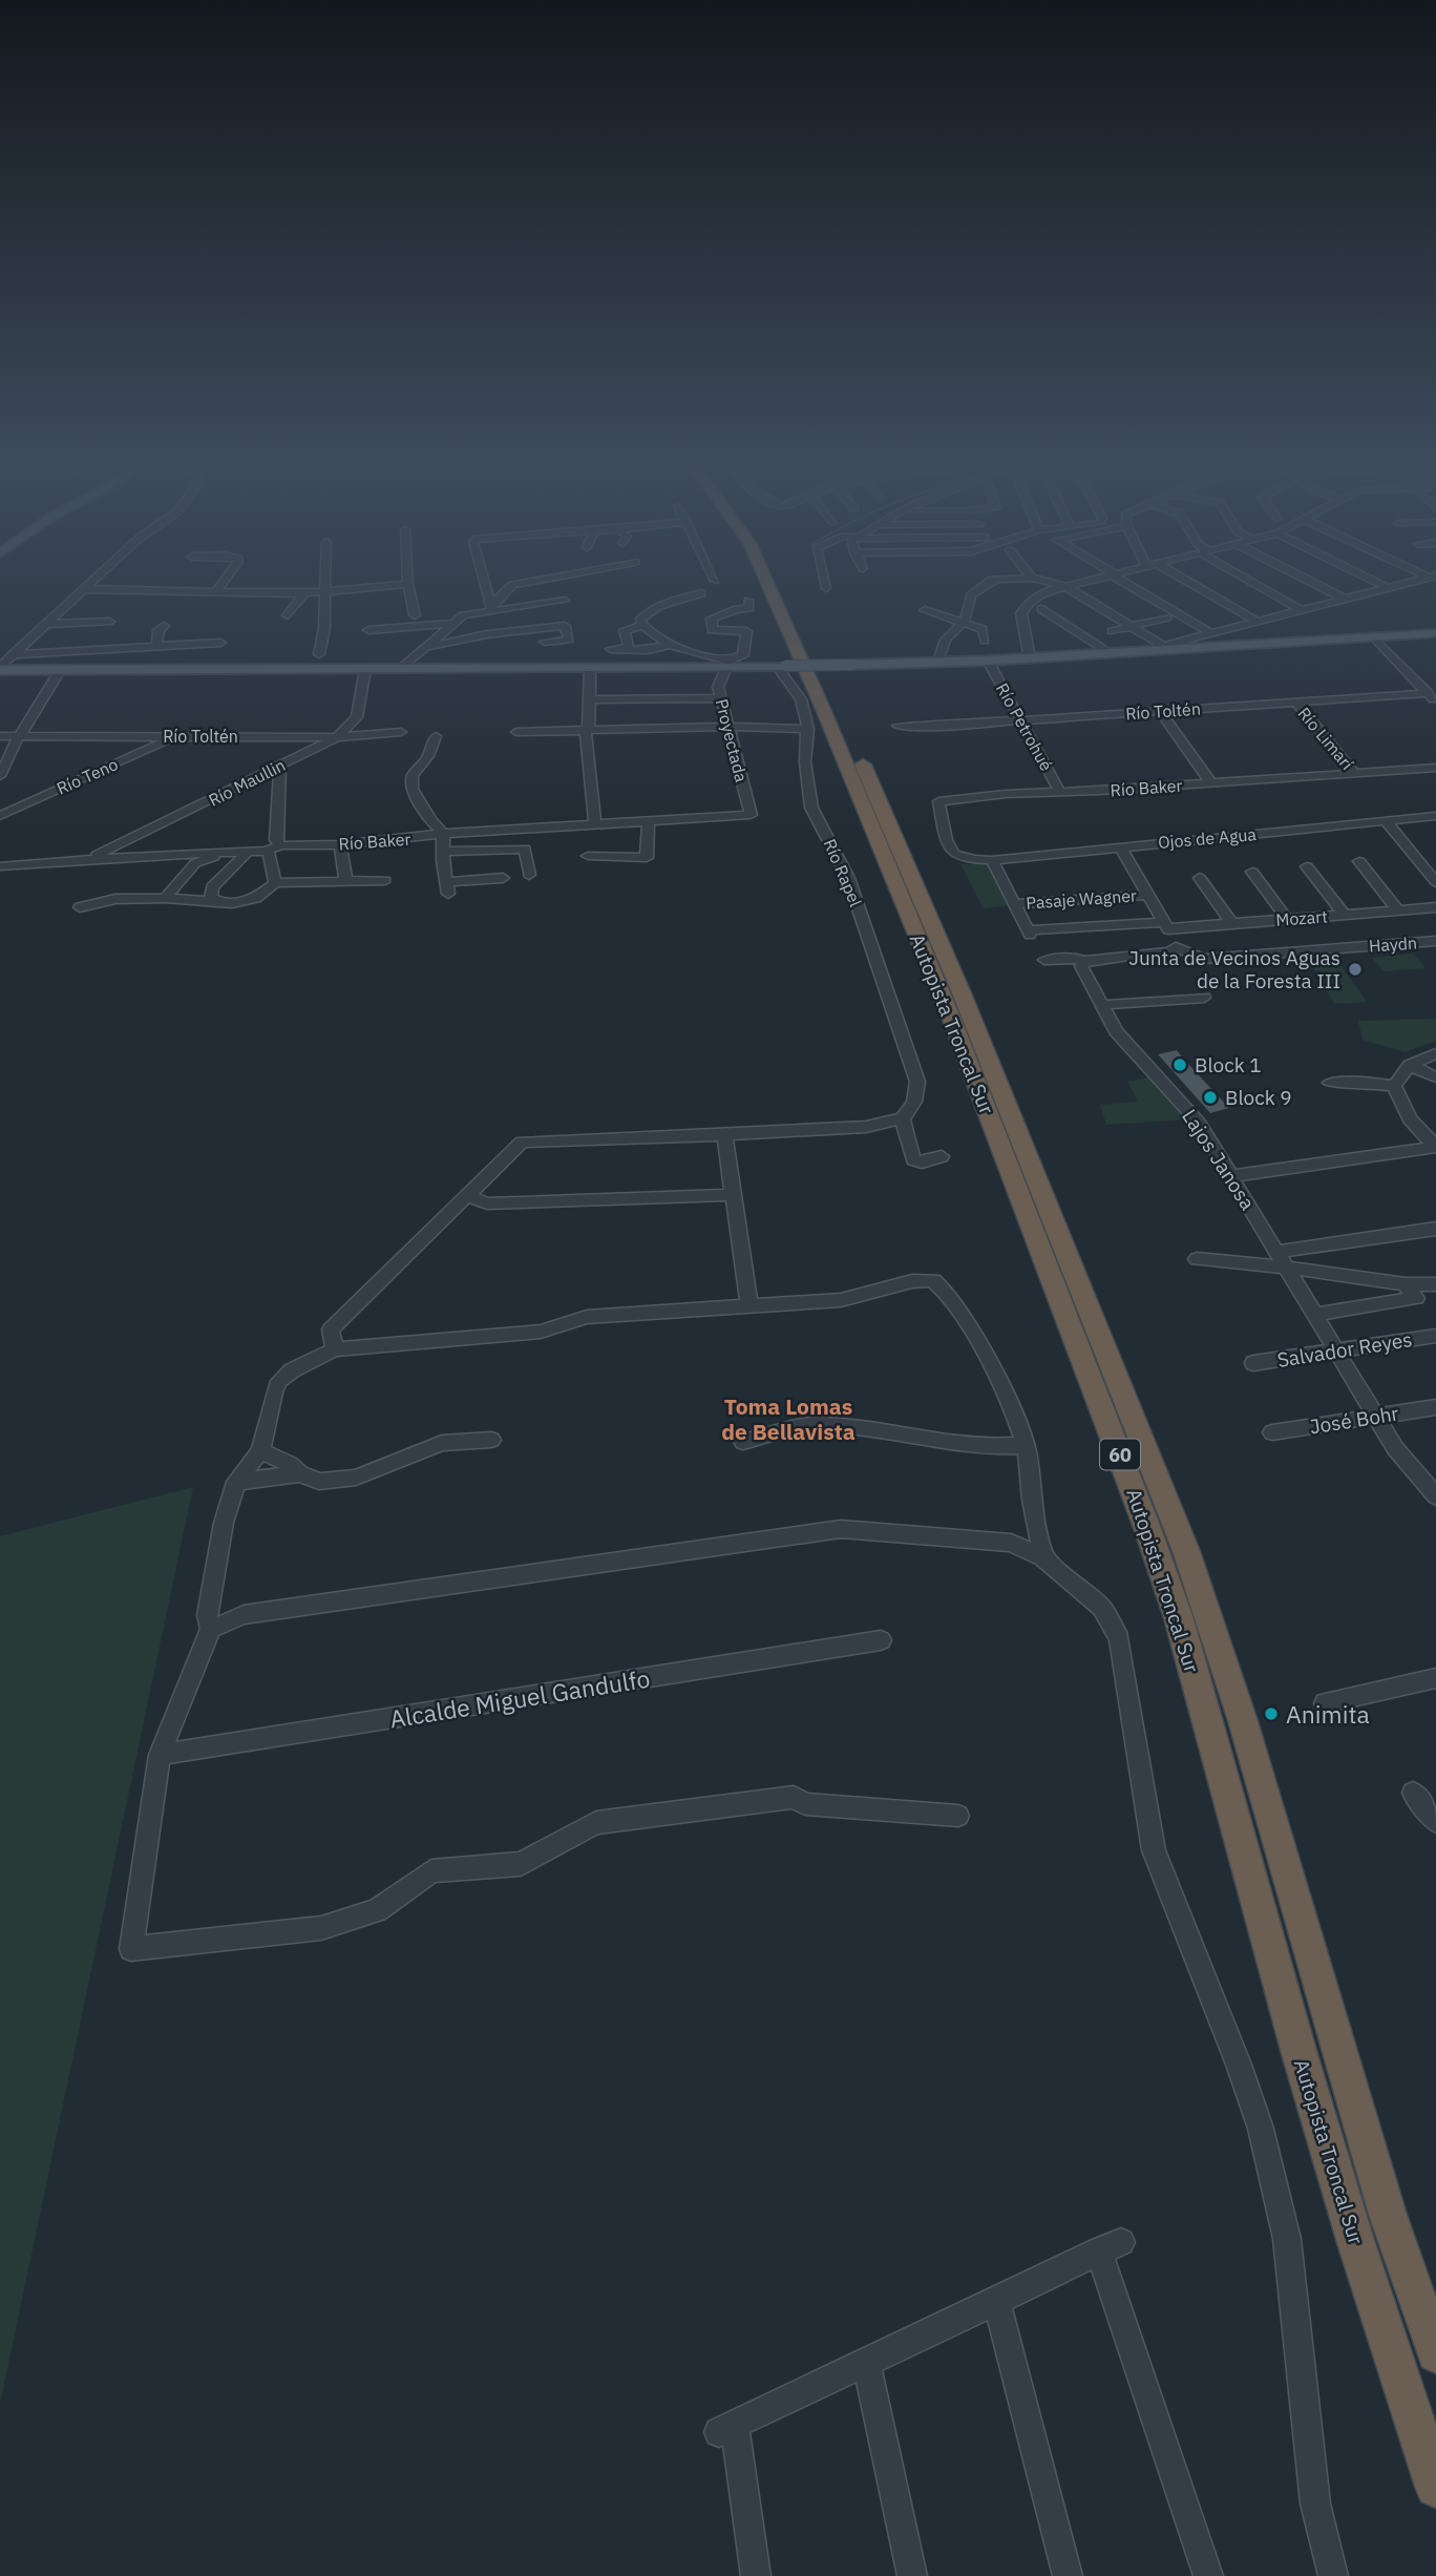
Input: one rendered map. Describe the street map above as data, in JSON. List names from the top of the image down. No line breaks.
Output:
{"streets":{"highway":["Autopista Troncal Sur","60"],"street":["Río Toltén","Río Petrohué","Río Limarí","Proyectada","Río Teno","Río Maullin","Río Baker","Ojos de Agua","Río Rapel","Pasaje Wagner","Mozart","Haydn","Lajos Janosa","Salvador Reyes","José Bohr","Alcalde Miguel Gandulfo"]},"crossings":[["Río Toltén","Río Petrohué"],["Río Toltén","Río Limarí"],["Río Toltén","Río Teno"],["Río Toltén","Río Maullin"],["Río Petrohué","Río Baker"],["Río Limarí","Río Baker"],["Proyectada","Río Baker"],["Río Maullin","Río Baker"],["Río Baker","Ojos de Agua"],["Pasaje Wagner","Mozart"],["Lajos Janosa","Salvador Reyes"],["Lajos Janosa","José Bohr"]],"districts":["Toma Lomas de Bellavista"],"places":["Junta de Vecinos Aguas de la Foresta III","Block 1","Block 9","Animita"]}
